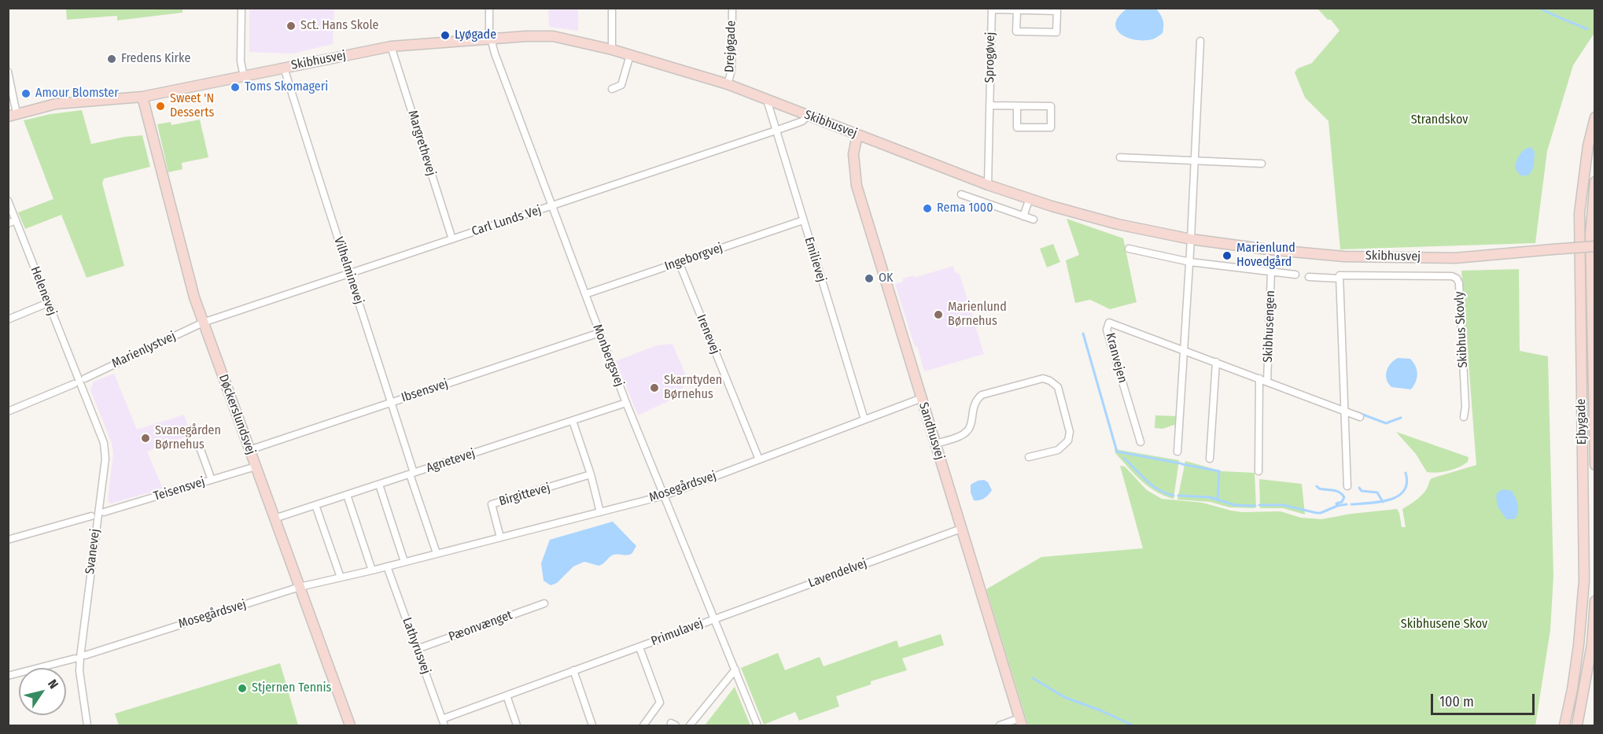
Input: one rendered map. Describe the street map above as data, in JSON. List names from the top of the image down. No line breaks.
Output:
{"streets":{"street":["Drejøgade","Sprogøvej","Skibhusvej","Margrethevej","Carl Lunds Vej","Ingeborgvej","Emilievej","Vilhelminevej","Helenevej","Skibhusengen","Skibhus Skovly","Irenevej","Marienlystvej","Monbergsvej","Kranvejen","Ibsensvej","Døckerslundsvej","Ejbygade","Sandhusvej","Agnetevej","Mosegårdsvej","Teisensvej","Birgittevej","Svanevej","Lavendelvej","Pæonvænget","Primulavej","Lathyrusvej"]},"crossings":[["Drejøgade","Skibhusvej"],["Sprogøvej","Skibhusvej"],["Skibhusvej","Margrethevej"],["Skibhusvej","Carl Lunds Vej"],["Skibhusvej","Emilievej"],["Skibhusvej","Vilhelminevej"],["Skibhusvej","Monbergsvej"],["Skibhusvej","Døckerslundsvej"],["Skibhusvej","Sandhusvej"],["Margrethevej","Carl Lunds Vej"],["Carl Lunds Vej","Emilievej"],["Carl Lunds Vej","Vilhelminevej"],["Carl Lunds Vej","Marienlystvej"],["Carl Lunds Vej","Monbergsvej"],["Carl Lunds Vej","Døckerslundsvej"],["Ingeborgvej","Emilievej"],["Ingeborgvej","Irenevej"],["Ingeborgvej","Monbergsvej"],["Emilievej","Mosegårdsvej"],["Vilhelminevej","Ibsensvej"],["Vilhelminevej","Agnetevej"],["Helenevej","Marienlystvej"],["Helenevej","Svanevej"],["Skibhusengen","Kranvejen"],["Irenevej","Mosegårdsvej"],["Marienlystvej","Døckerslundsvej"],["Marienlystvej","Svanevej"],["Monbergsvej","Ibsensvej"],["Monbergsvej","Agnetevej"],["Monbergsvej","Mosegårdsvej"],["Monbergsvej","Lavendelvej"],["Monbergsvej","Primulavej"],["Ibsensvej","Døckerslundsvej"],["Døckerslundsvej","Agnetevej"],["Døckerslundsvej","Mosegårdsvej"],["Døckerslundsvej","Teisensvej"],["Sandhusvej","Mosegårdsvej"],["Sandhusvej","Lavendelvej"],["Mosegårdsvej","Birgittevej"],["Mosegårdsvej","Lathyrusvej"],["Lavendelvej","Primulavej"],["Pæonvænget","Lathyrusvej"],["Primulavej","Lathyrusvej"]],"parks":["Strandskov","Skibhusene Skov"],"places":["Sct. Hans Skole","Lyøgade","Fredens Kirke","Toms Skomageri","Amour Blomster","Sweet 'N Desserts","Rema 1000","Marienlund Hovedgård","OK","Marienlund Børnehus","Skarntyden Børnehus","Svanegården Børnehus","Stjernen Tennis"],"scale_bar":"100 m","north":"top right"}
